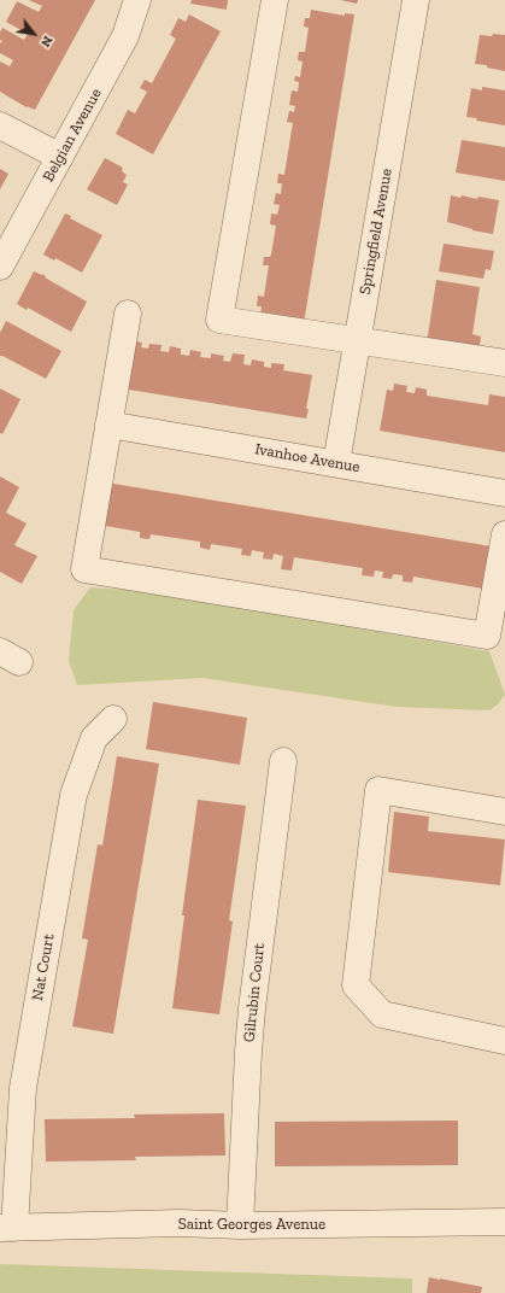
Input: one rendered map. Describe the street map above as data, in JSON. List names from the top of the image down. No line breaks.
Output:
{"streets":{"street":["Belgian Avenue","Springfield Avenue","Ivanhoe Avenue","Nat Court","Gilrubin Court","Saint Georges Avenue"]},"crossings":[["Springfield Avenue","Ivanhoe Avenue"],["Nat Court","Saint Georges Avenue"],["Gilrubin Court","Saint Georges Avenue"]],"north":"bottom right"}
